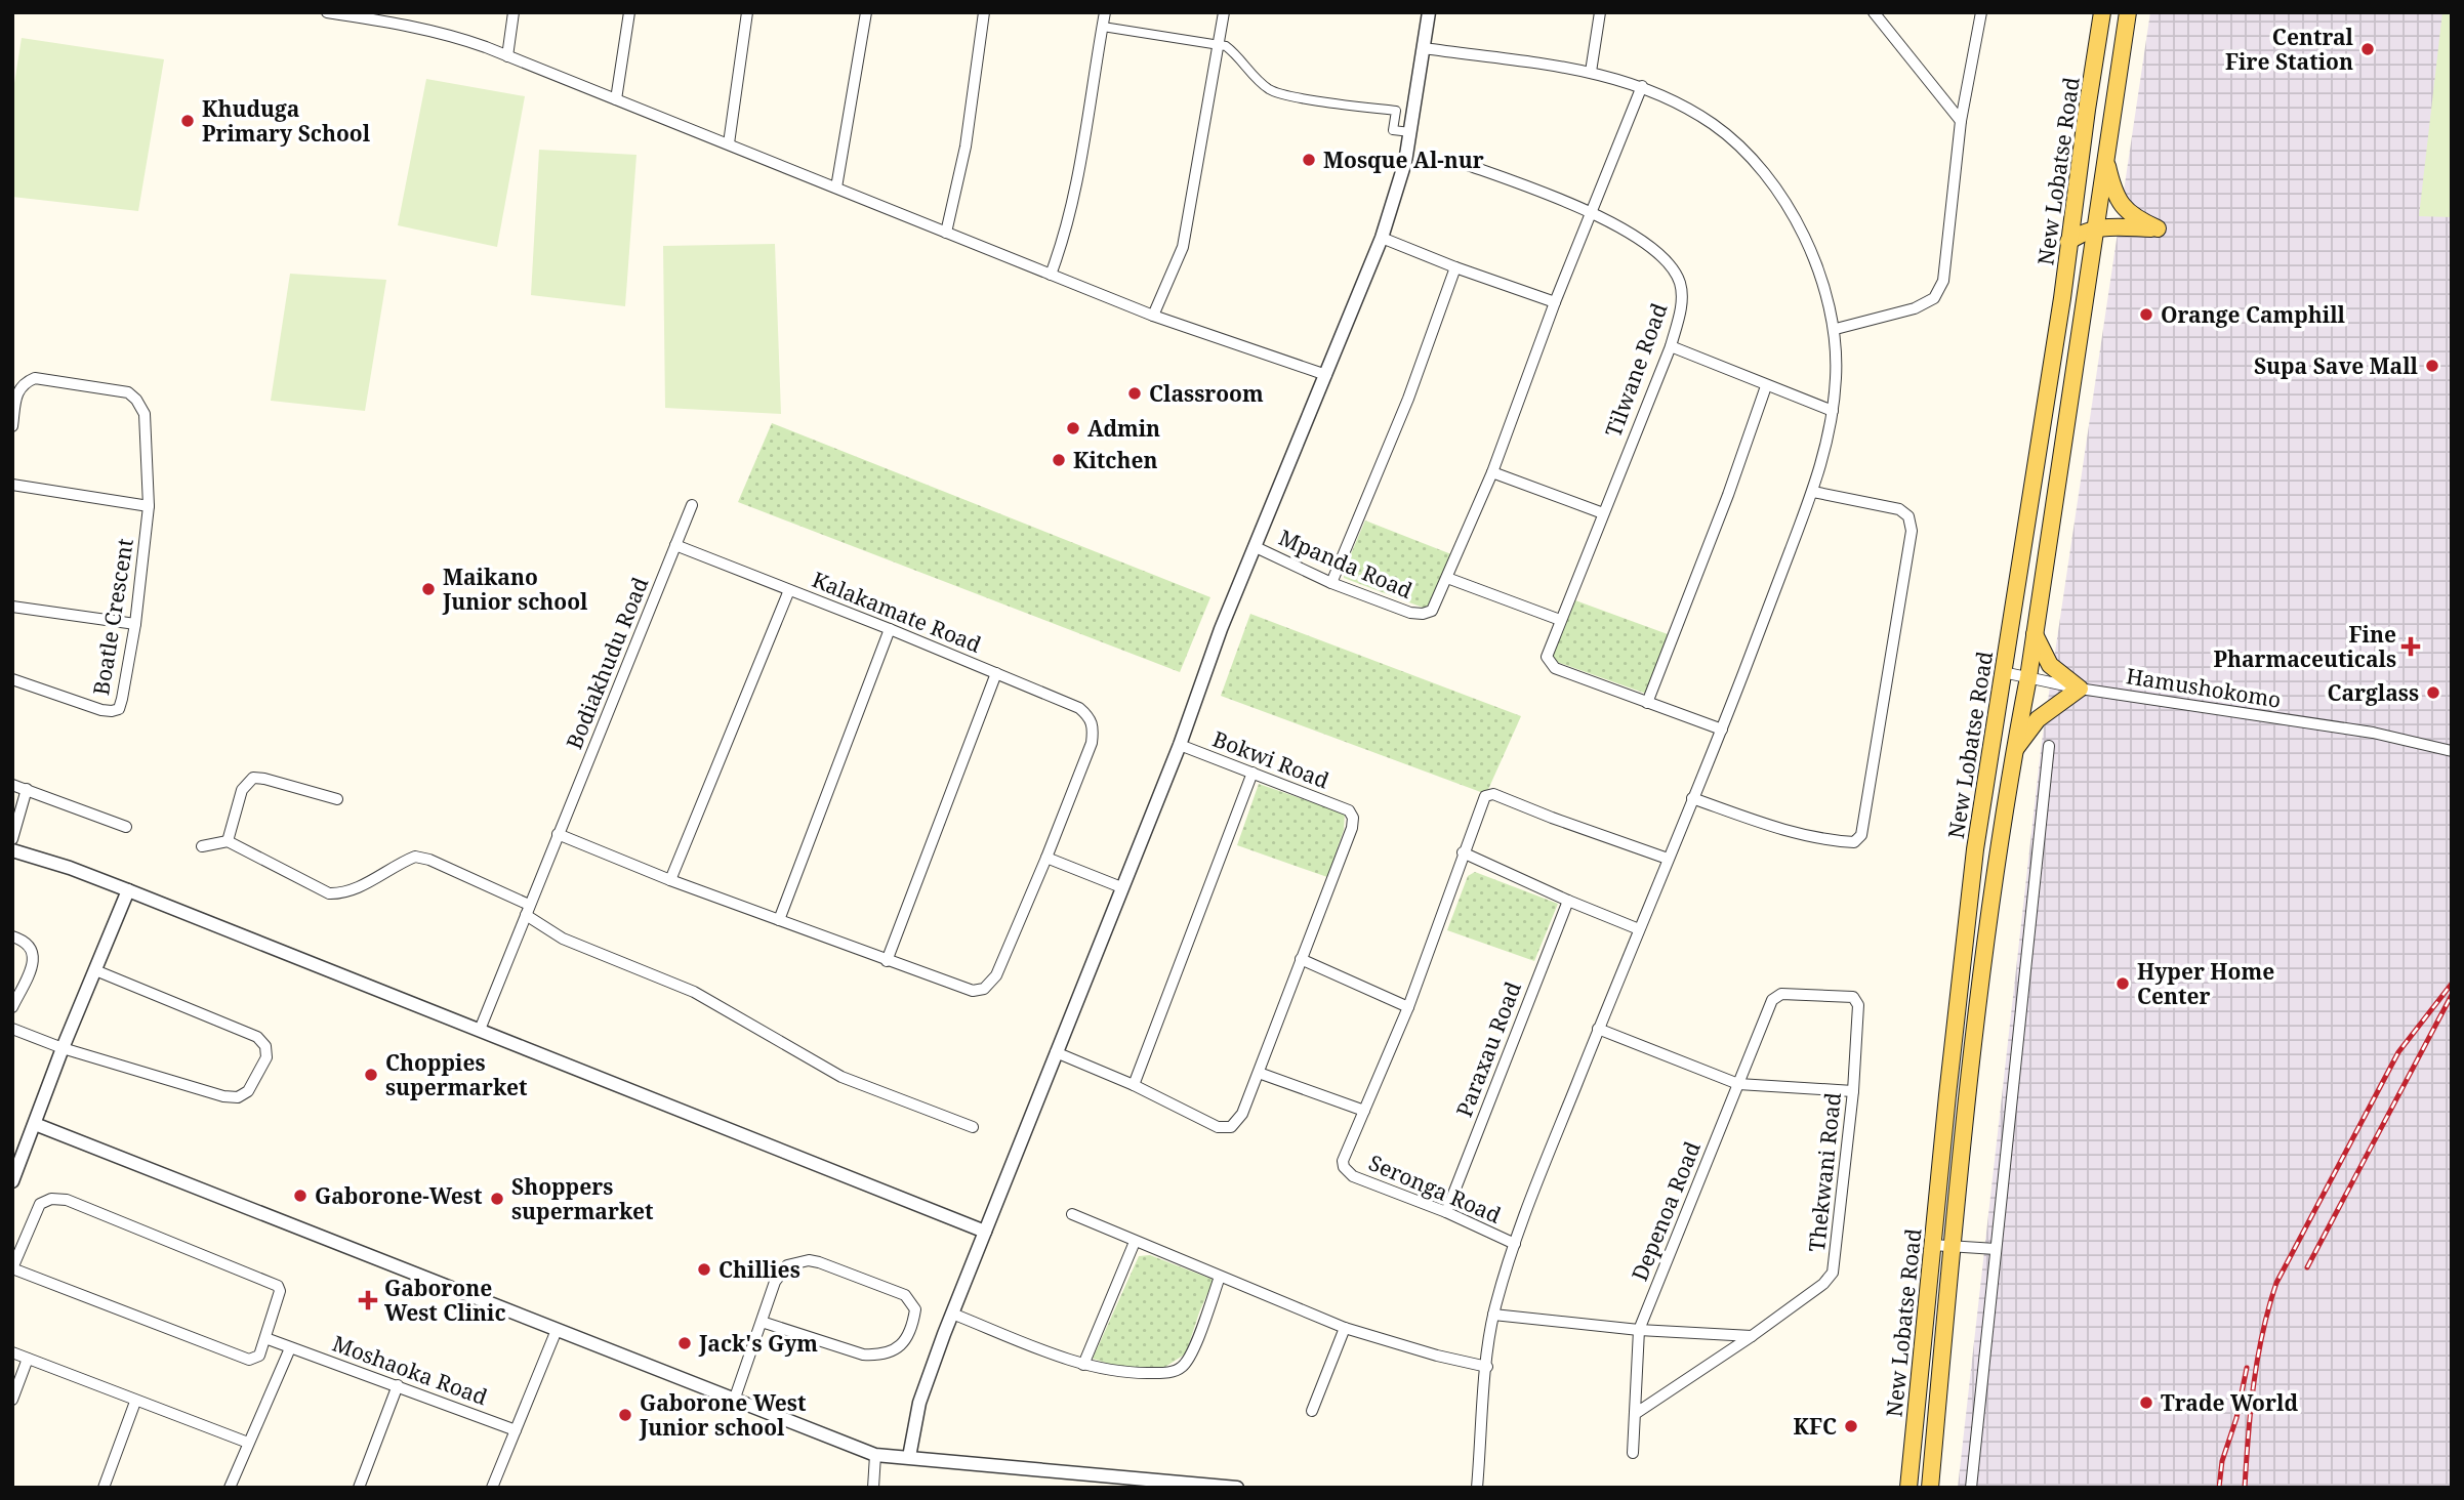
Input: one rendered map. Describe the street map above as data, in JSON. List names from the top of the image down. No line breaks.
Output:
{"streets":{"main road":["New Lobatse Road"],"street":["Tilwane Road","Mpanda Road","Kalakamate Road","Boatle Crescent","Bodiakhudu Road","Hamushokomo","Bokwi Road","Paraxau Road","Thekwani Road","Seronga Road","Depenoa Road","Moshaoka Road"]},"crossings":[["New Lobatse Road","Hamushokomo"],["Kalakamate Road","Bodiakhudu Road"],["Paraxau Road","Seronga Road"],["Thekwani Road","Depenoa Road"]],"places":{"other":["Central Fire Station","Khuduga Primary School","Mosque Al-nur","Orange Camphill","Supa Save Mall","Classroom","Admin","Kitchen","Maikano Junior school","Carglass","Hyper Home Center","Choppies supermarket","Gaborone-West","Shoppers supermarket","Chillies","Jack's Gym","Trade World","Gaborone West Junior school","KFC"],"health":["Fine Pharmaceuticals","Gaborone West Clinic"]}}
